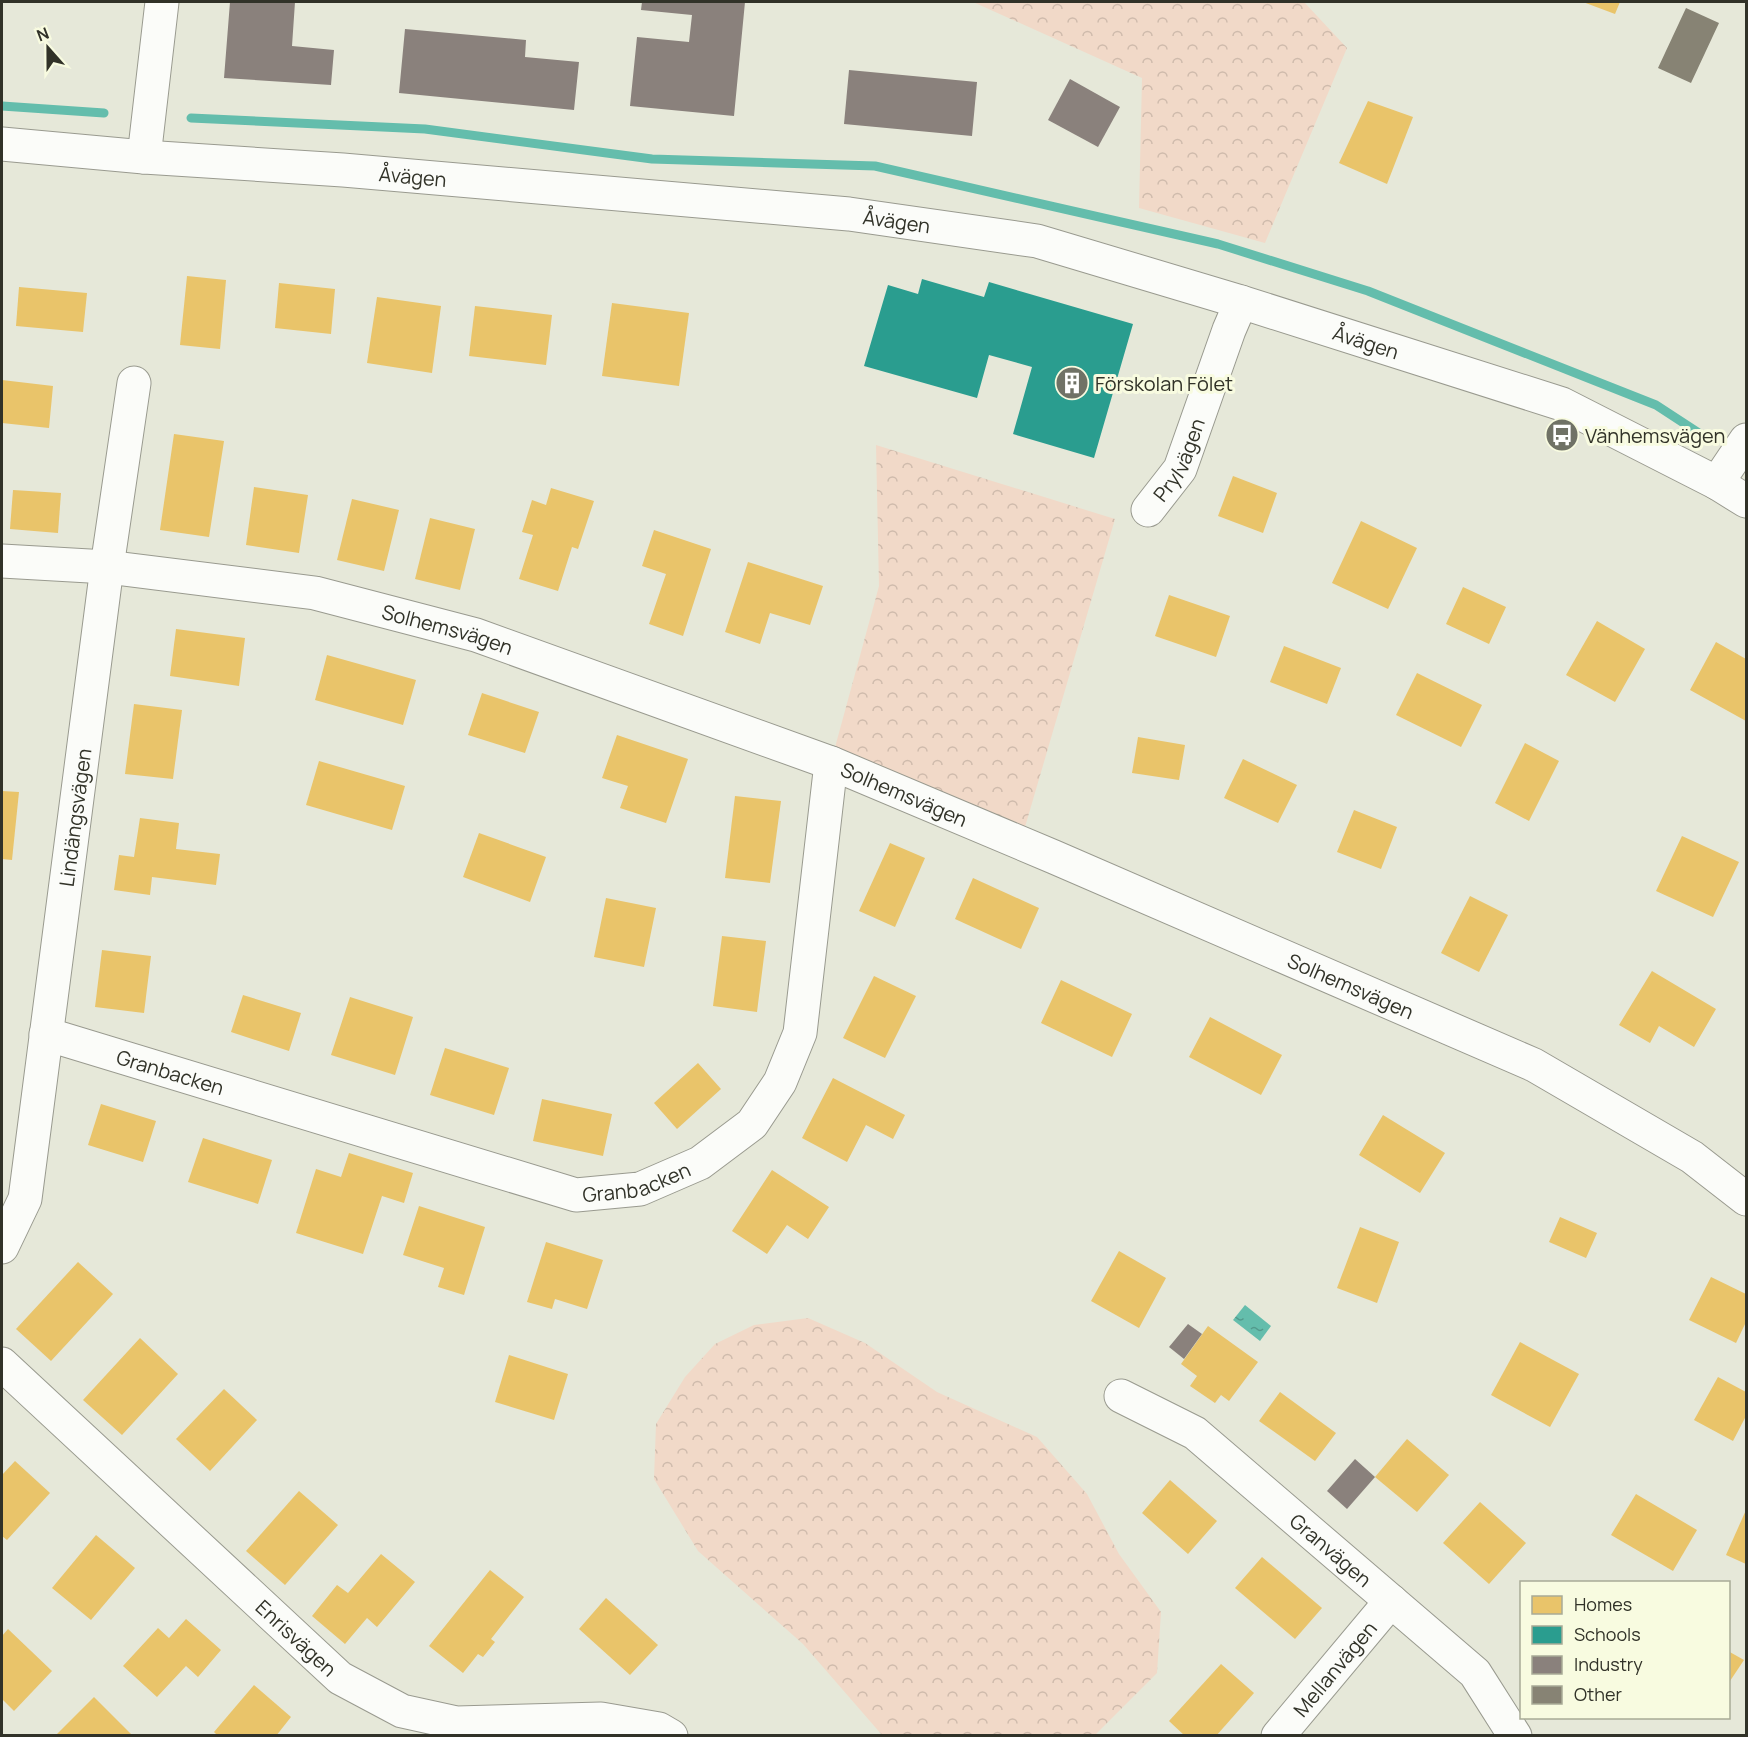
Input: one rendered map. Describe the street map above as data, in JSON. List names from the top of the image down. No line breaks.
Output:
{"streets":{"street":["Åvägen","Prylvägen","Solhemsvägen","Lindängsvägen","Granbacken","Granvägen","Enrisvägen","Mellanvägen"]},"crossings":[["Åvägen","Prylvägen"],["Solhemsvägen","Lindängsvägen"],["Solhemsvägen","Granbacken"],["Lindängsvägen","Granbacken"],["Granvägen","Mellanvägen"]],"places":{"building":["Förskolan Fölet"],"bus stop":["Vänhemsvägen"]},"legend":["Homes","Schools","Industry","Other"],"north":"top"}
